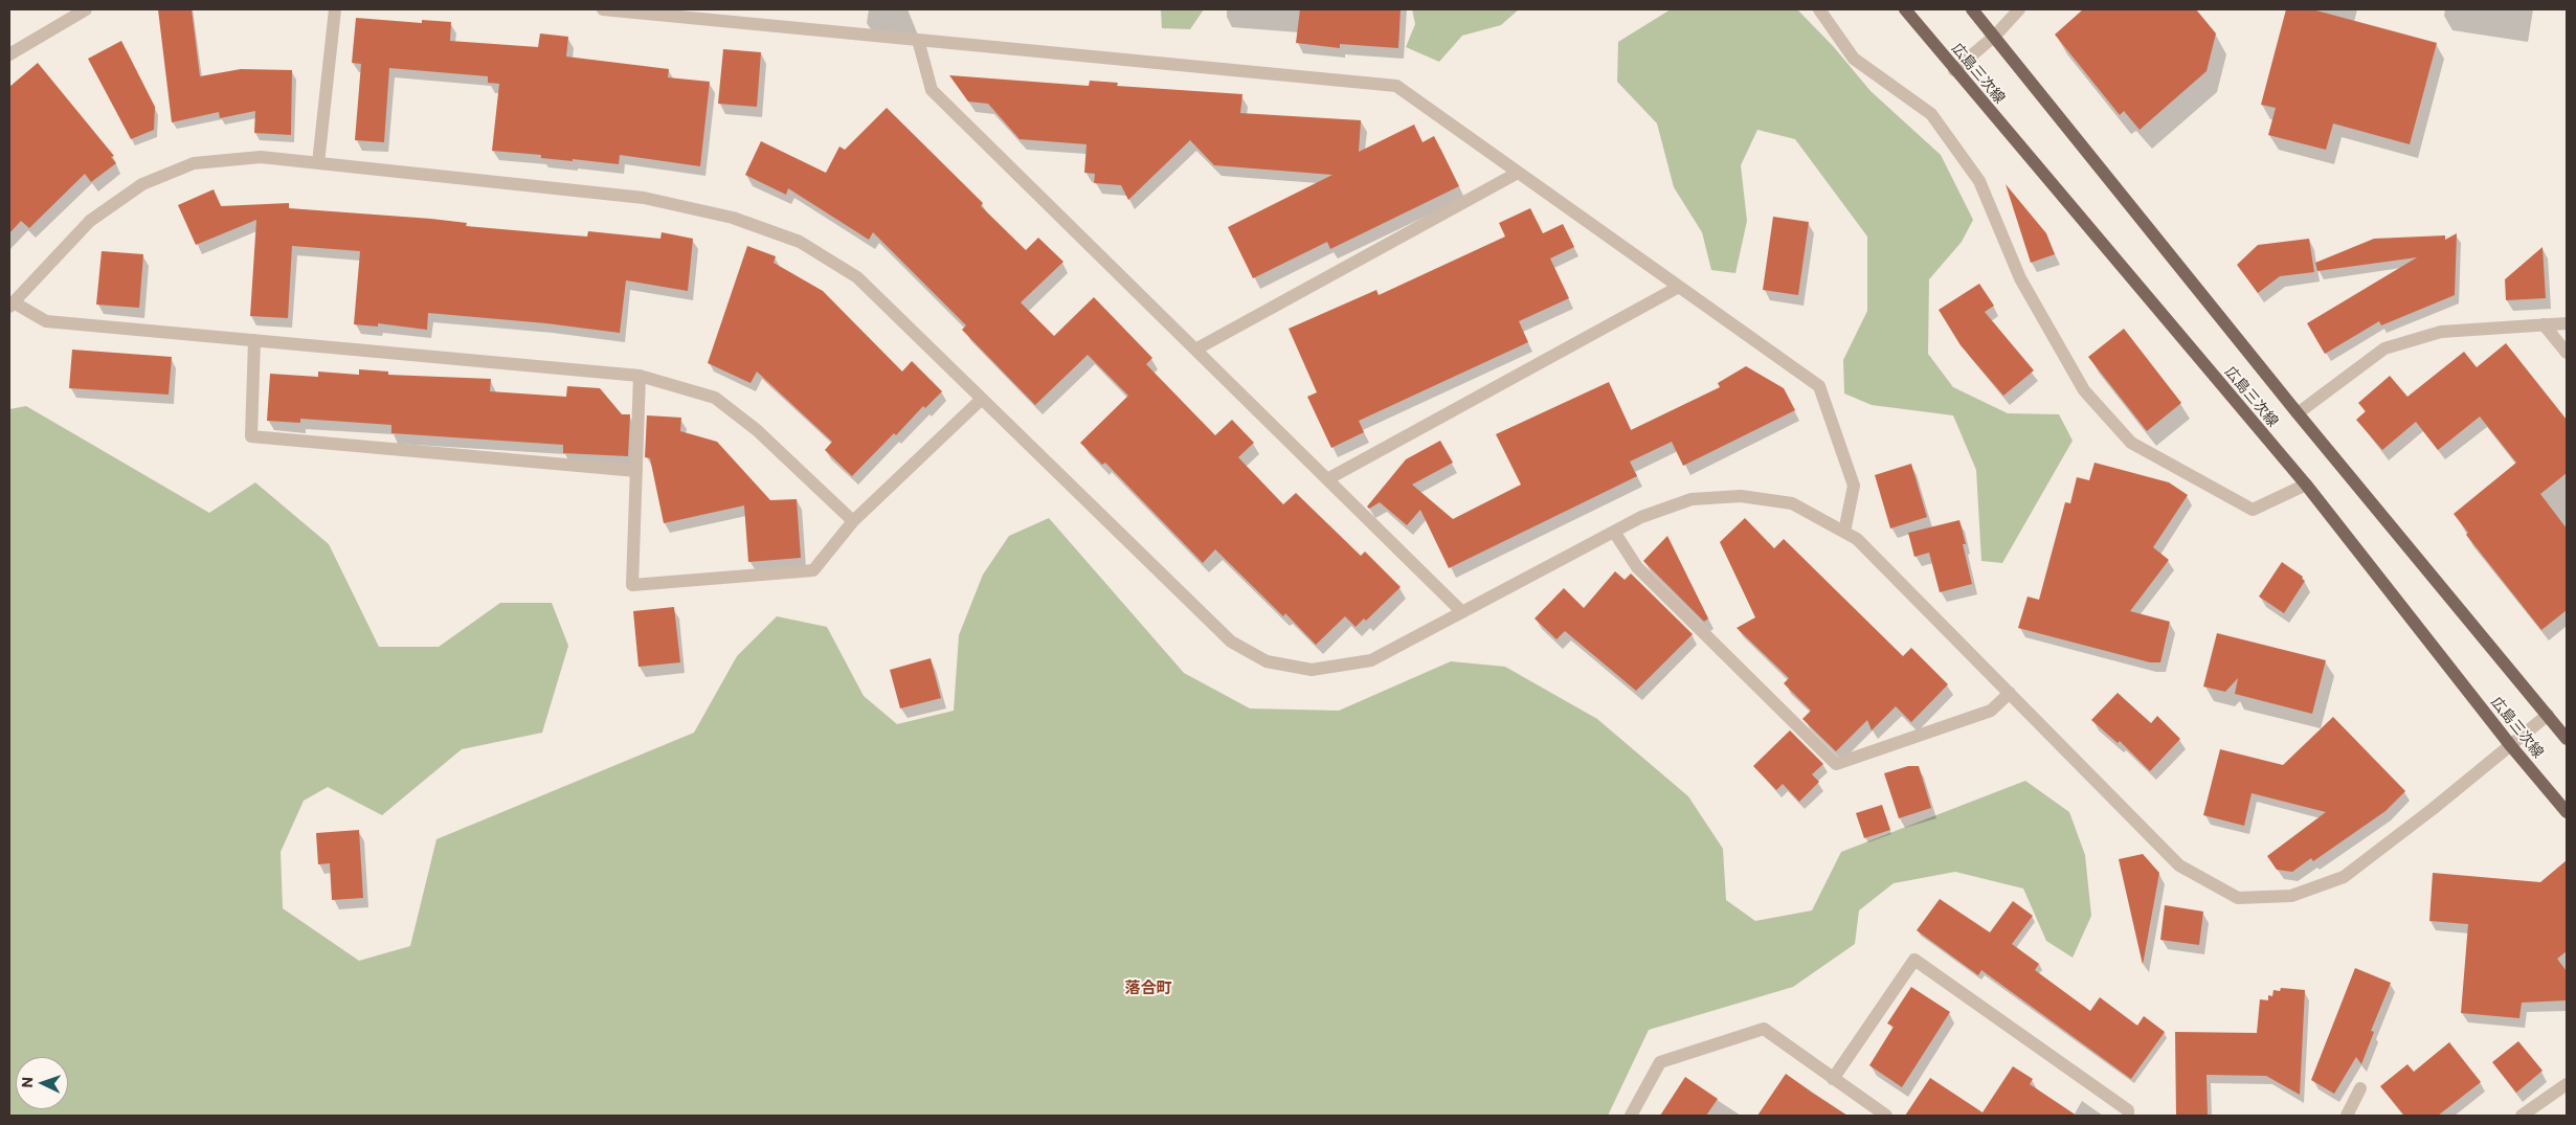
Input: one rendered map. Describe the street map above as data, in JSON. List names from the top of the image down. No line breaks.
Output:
{"streets":{"main road":["広島三次線"]},"districts":["落合町"],"north":"left"}
